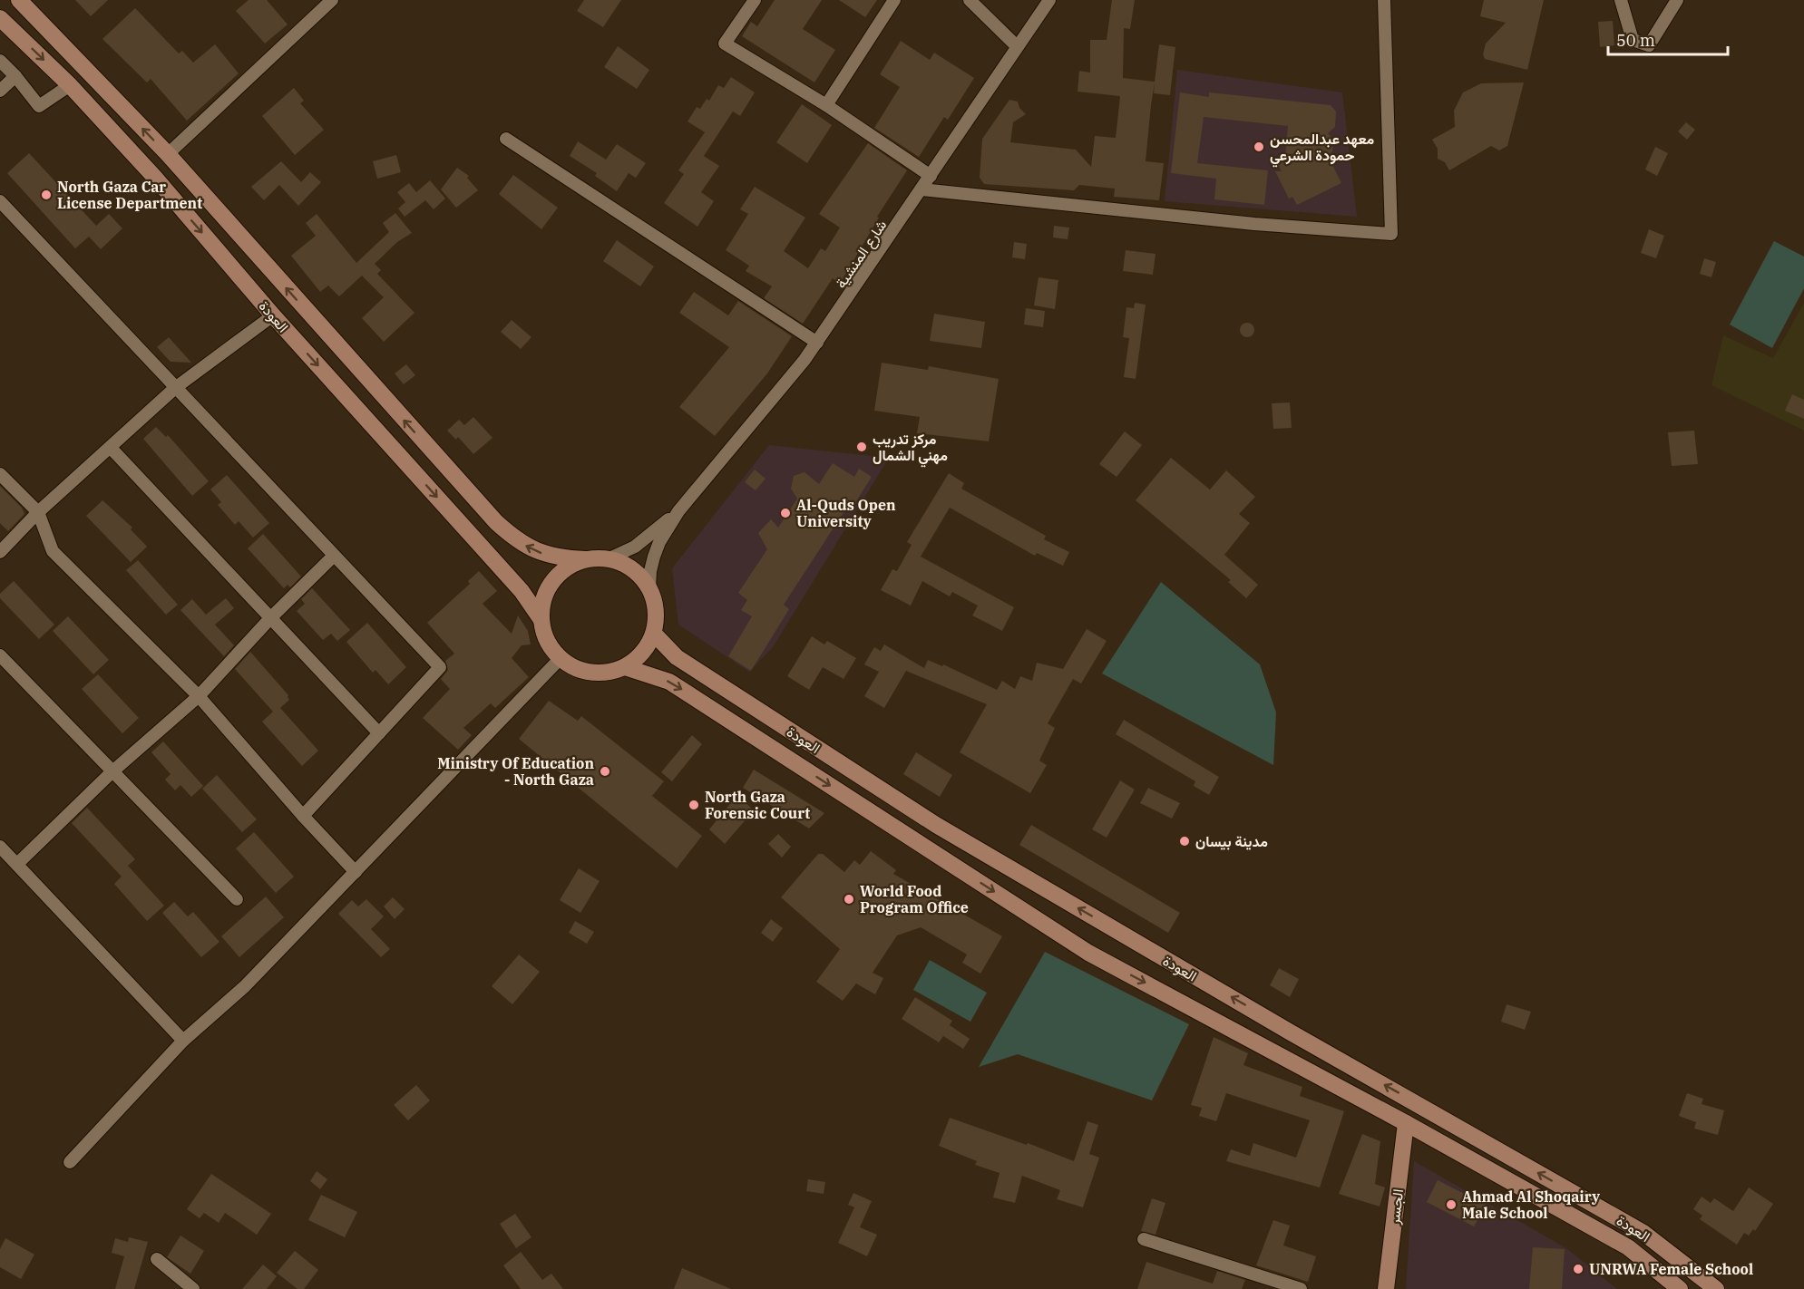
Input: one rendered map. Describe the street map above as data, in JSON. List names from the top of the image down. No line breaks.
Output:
{"streets":{"main road":["العودة","الجسر"],"street":["شارع المنشية"]},"crossings":[["شارع المنشية","العودة"],["العودة","الجسر"]],"places":["معهد عبدالمحسن حمودة الشرعي","North Gaza Car License Department","مركز تدريب مهني الشمال","Al-Quds Open University","Ministry Of Education - North Gaza","North Gaza Forensic Court","مدينة بيسان","World Food Program Office","Ahmad Al Shoqairy Male School","UNRWA Female School"],"scale_bar":"50 m"}
